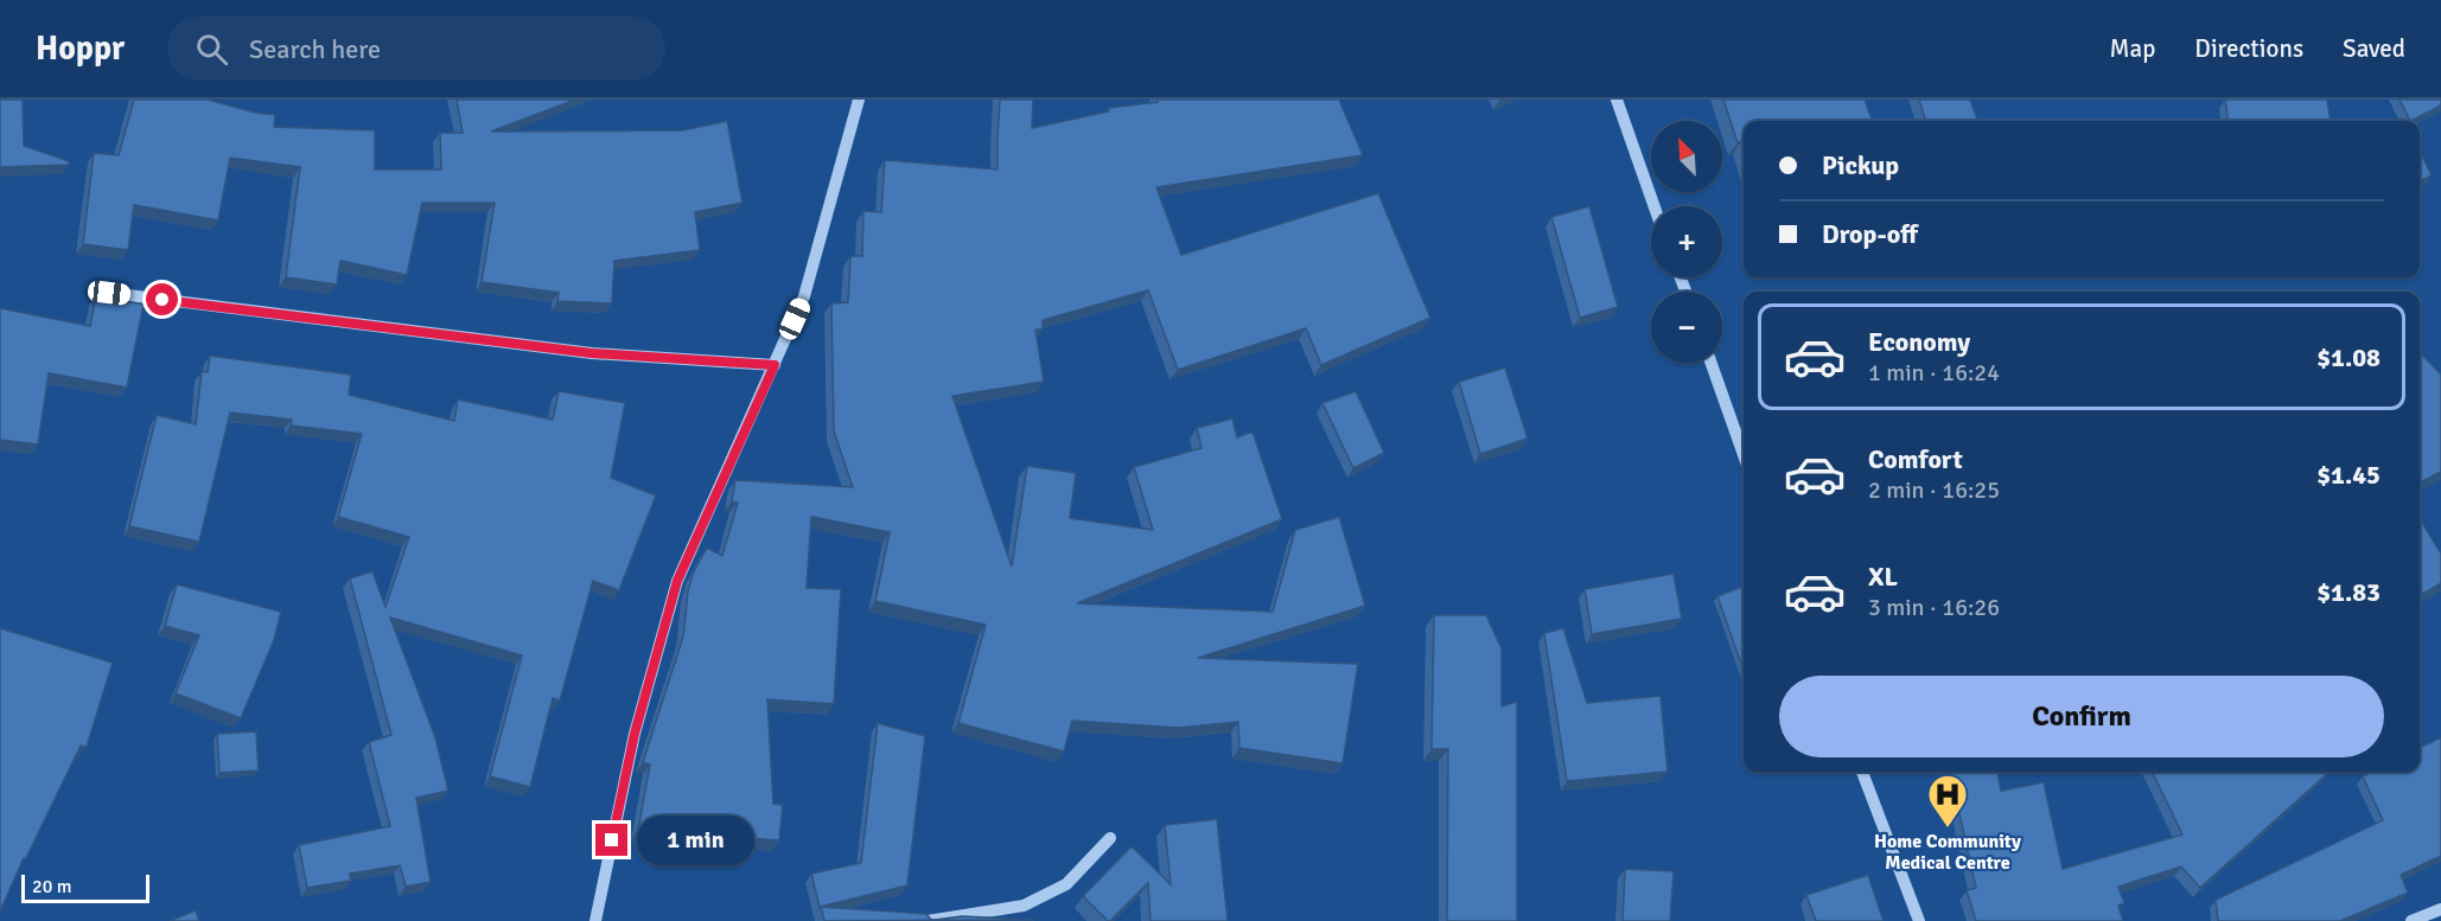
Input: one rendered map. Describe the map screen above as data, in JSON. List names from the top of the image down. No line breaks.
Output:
{"places":{"hospital":["Home Community Medical Centre"]},"scale_bar":"20 m","north":"top left","page":{"header":"Hoppr","search":"Search here","nav":["Map","Directions","Saved"],"map_buttons":["+","−"],"banner":["Pickup","Drop-off"],"list":[{"name":"Economy","note":"1 min · 16:24","value":"$1.08"},{"name":"Comfort","note":"2 min · 16:25","value":"$1.45"},{"name":"XL","note":"3 min · 16:26","value":"$1.83"}],"buttons":"Confirm","bubble":"1 min","scale":"20 m"}}
